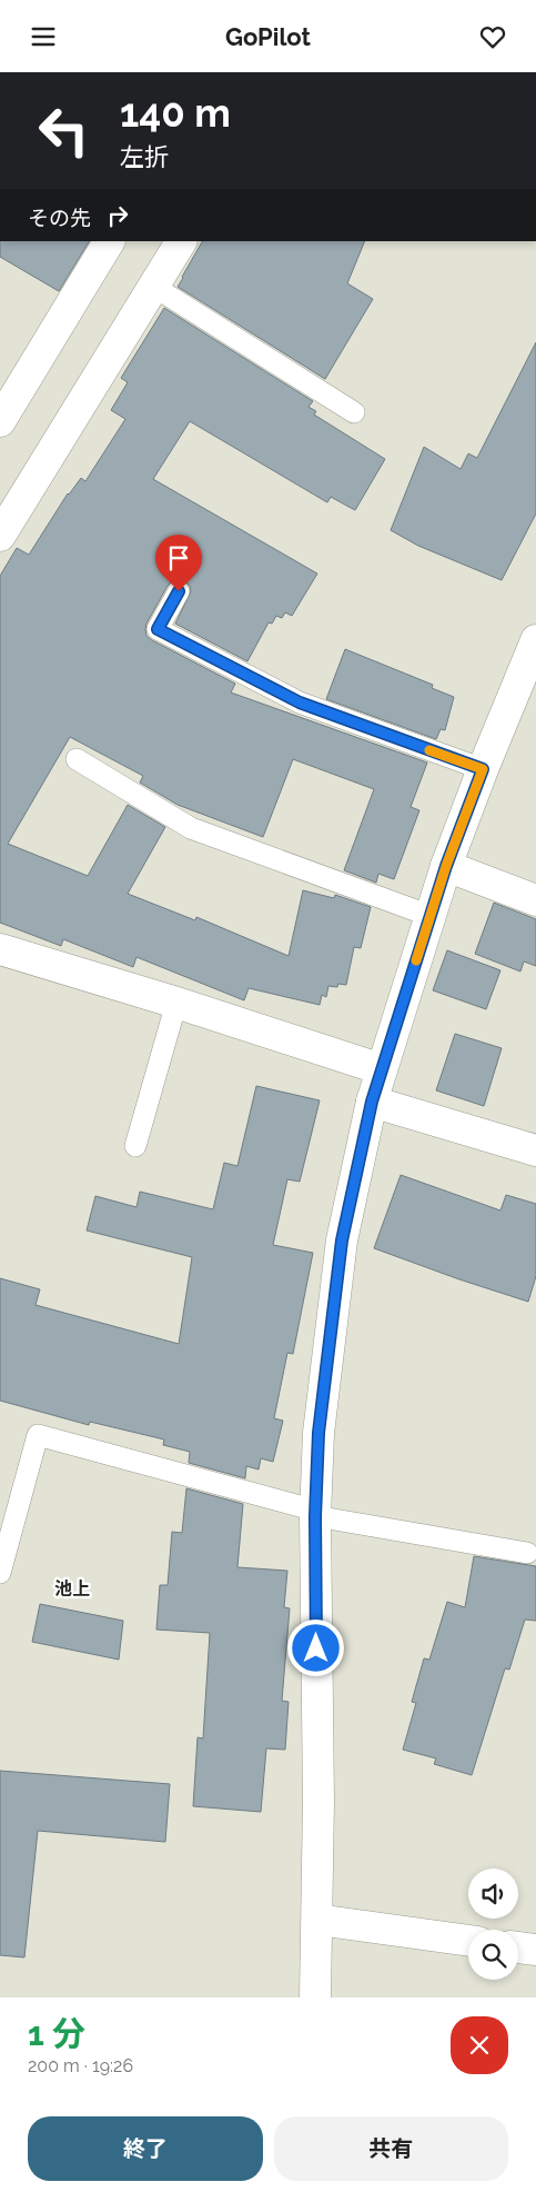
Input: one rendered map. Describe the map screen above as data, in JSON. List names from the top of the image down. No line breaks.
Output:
{"districts":["池上"],"page":{"header":"GoPilot","turn":["140 m","左折"],"then":"その先","heading":["1 分","200 m · 19:26"],"buttons":["終了","共有"]}}
